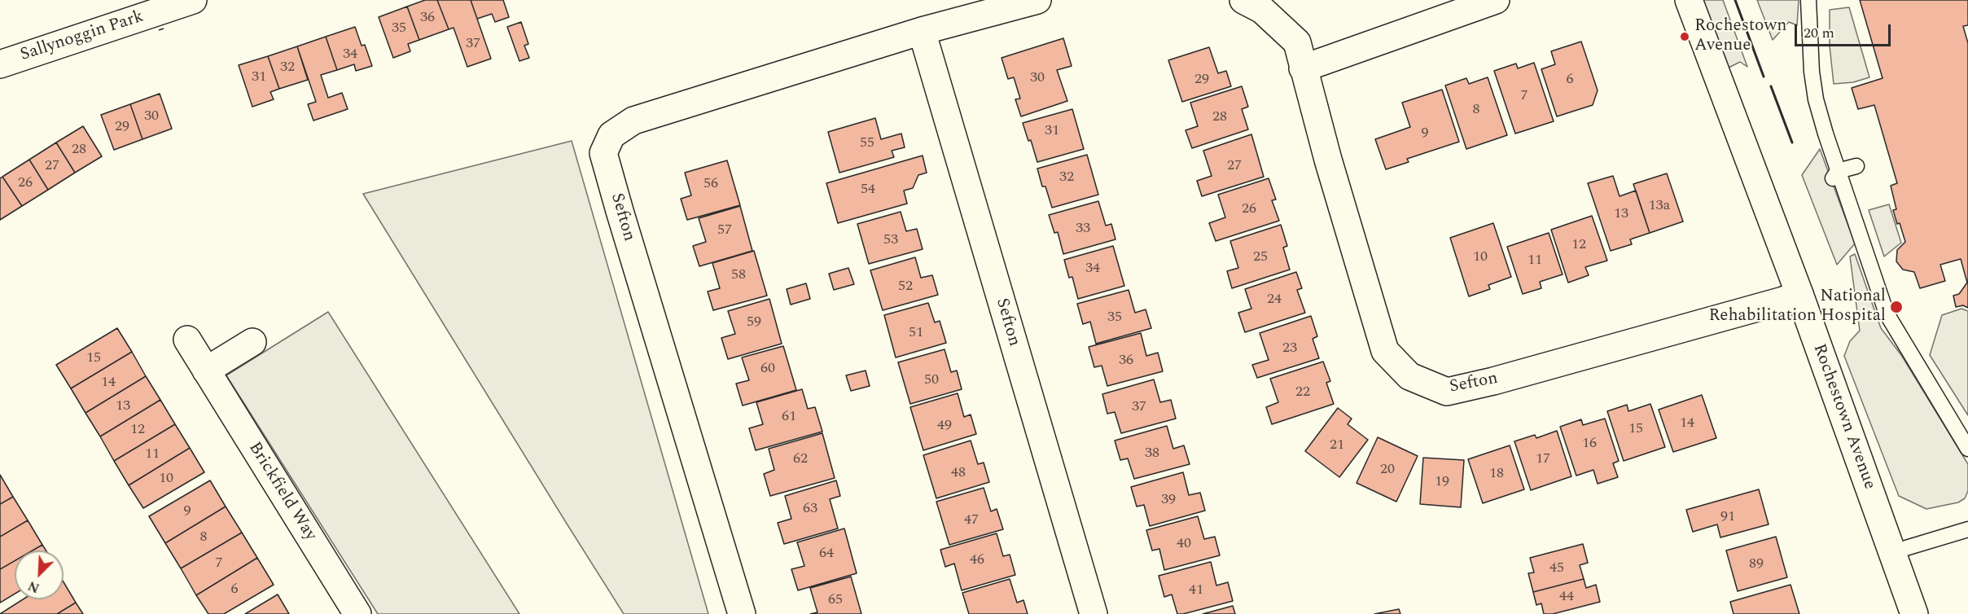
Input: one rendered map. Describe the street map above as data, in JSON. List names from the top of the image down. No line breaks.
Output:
{"streets":{"street":["Sallynoggin Park","Sefton","Rochestown Avenue","Brickfield Way"]},"crossings":[["Sefton","Rochestown Avenue"]],"places":["Rochestown Avenue","National Rehabilitation Hospital"],"house_numbers":["36","35","37","34","32","31","30","29","6","7","8","30","28","29","31","9","55","28","27","27","32","26","56","54","13a","26","13","33","57","53","12","25","10","11","34","58","52","24","35","59","51","23","15","36","60","50","14","22","13","37","61","14","49","15","12","16","21","38","11","62","17","20","48","18","10","19","39","63","9","91","47","8","40","64","46","7","89","45","6","41","44","65"],"scale_bar":"20 m","north":"bottom left"}
